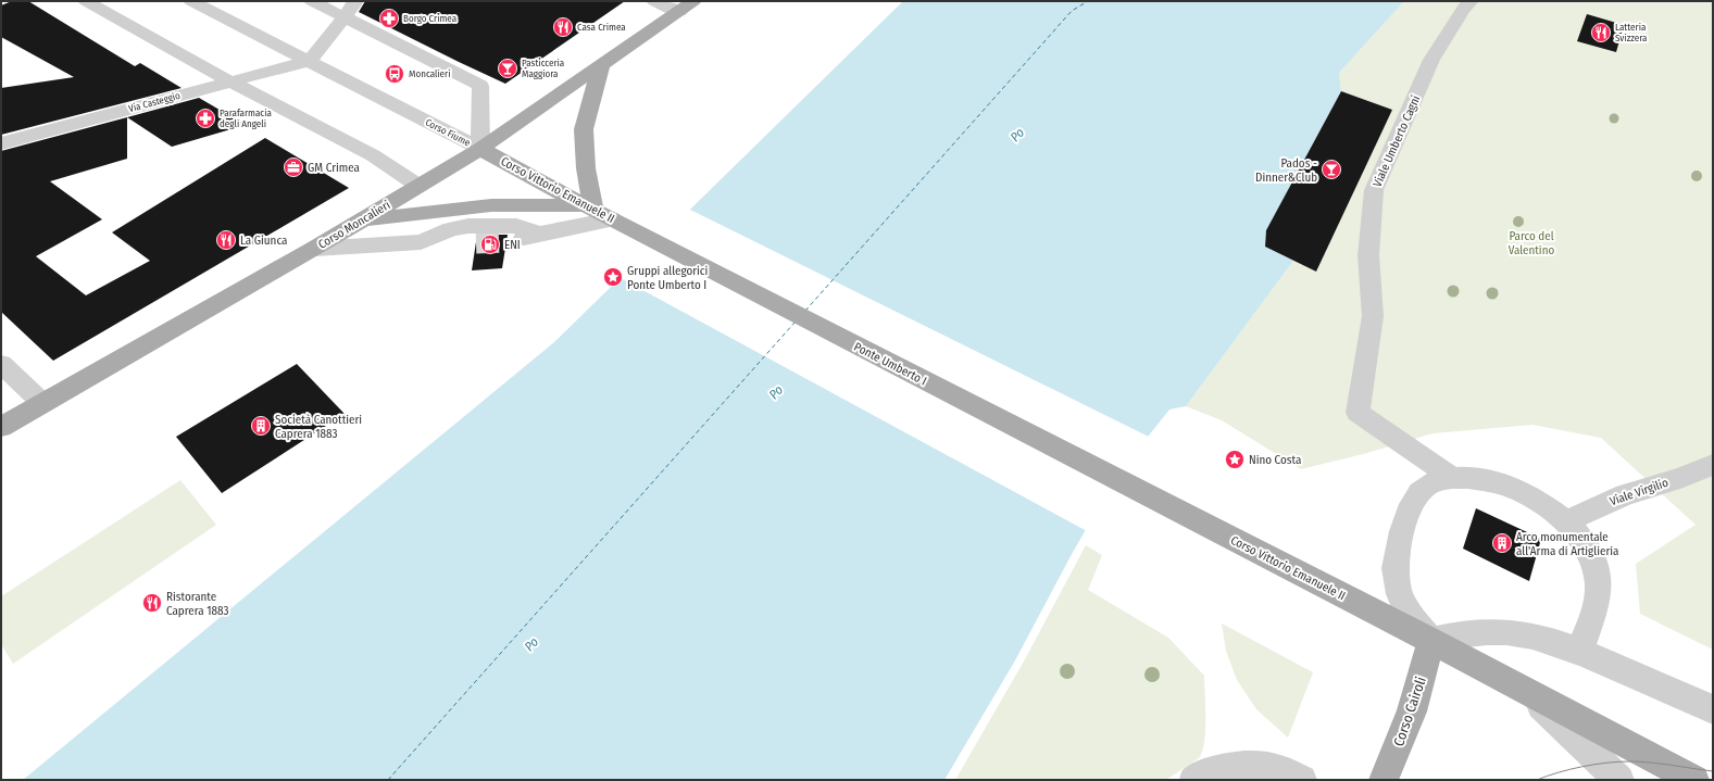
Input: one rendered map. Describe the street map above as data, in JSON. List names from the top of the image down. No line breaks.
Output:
{"streets":{"main road":["Corso Vittorio Emanuele II","Corso Moncalieri","Ponte Umberto I","Corso Cairoli"],"street":["Via Casteggio","Corso Fiume","Viale Umberto Cagni","Viale Virgilio"]},"crossings":[["Via Casteggio","Corso Fiume"],["Corso Fiume","Corso Vittorio Emanuele II"],["Corso Fiume","Corso Moncalieri"],["Viale Umberto Cagni","Corso Vittorio Emanuele II"],["Corso Vittorio Emanuele II","Corso Moncalieri"],["Corso Vittorio Emanuele II","Ponte Umberto I"],["Corso Vittorio Emanuele II","Viale Virgilio"],["Corso Vittorio Emanuele II","Corso Cairoli"]],"water":["Po"],"parks":["Parco del Valentino"],"places":{"pharmacy":["Borgo Crimea","Parafarmacia degli Angeli"],"restaurant":["Casa Crimea","Latteria Svizzera","La Giunca","Ristorante Caprera 1883"],"bar":["Pasticceria Maggiora","Pados - Dinner&Club"],"bus stop":["Moncalieri"],"office":["GM Crimea"],"fuel station":["ENI"],"place":["Gruppi allegorici Ponte Umberto I","Nino Costa"],"building":["Società Canottieri Caprera 1883","Arco monumentale all'Arma di Artiglieria"]}}
